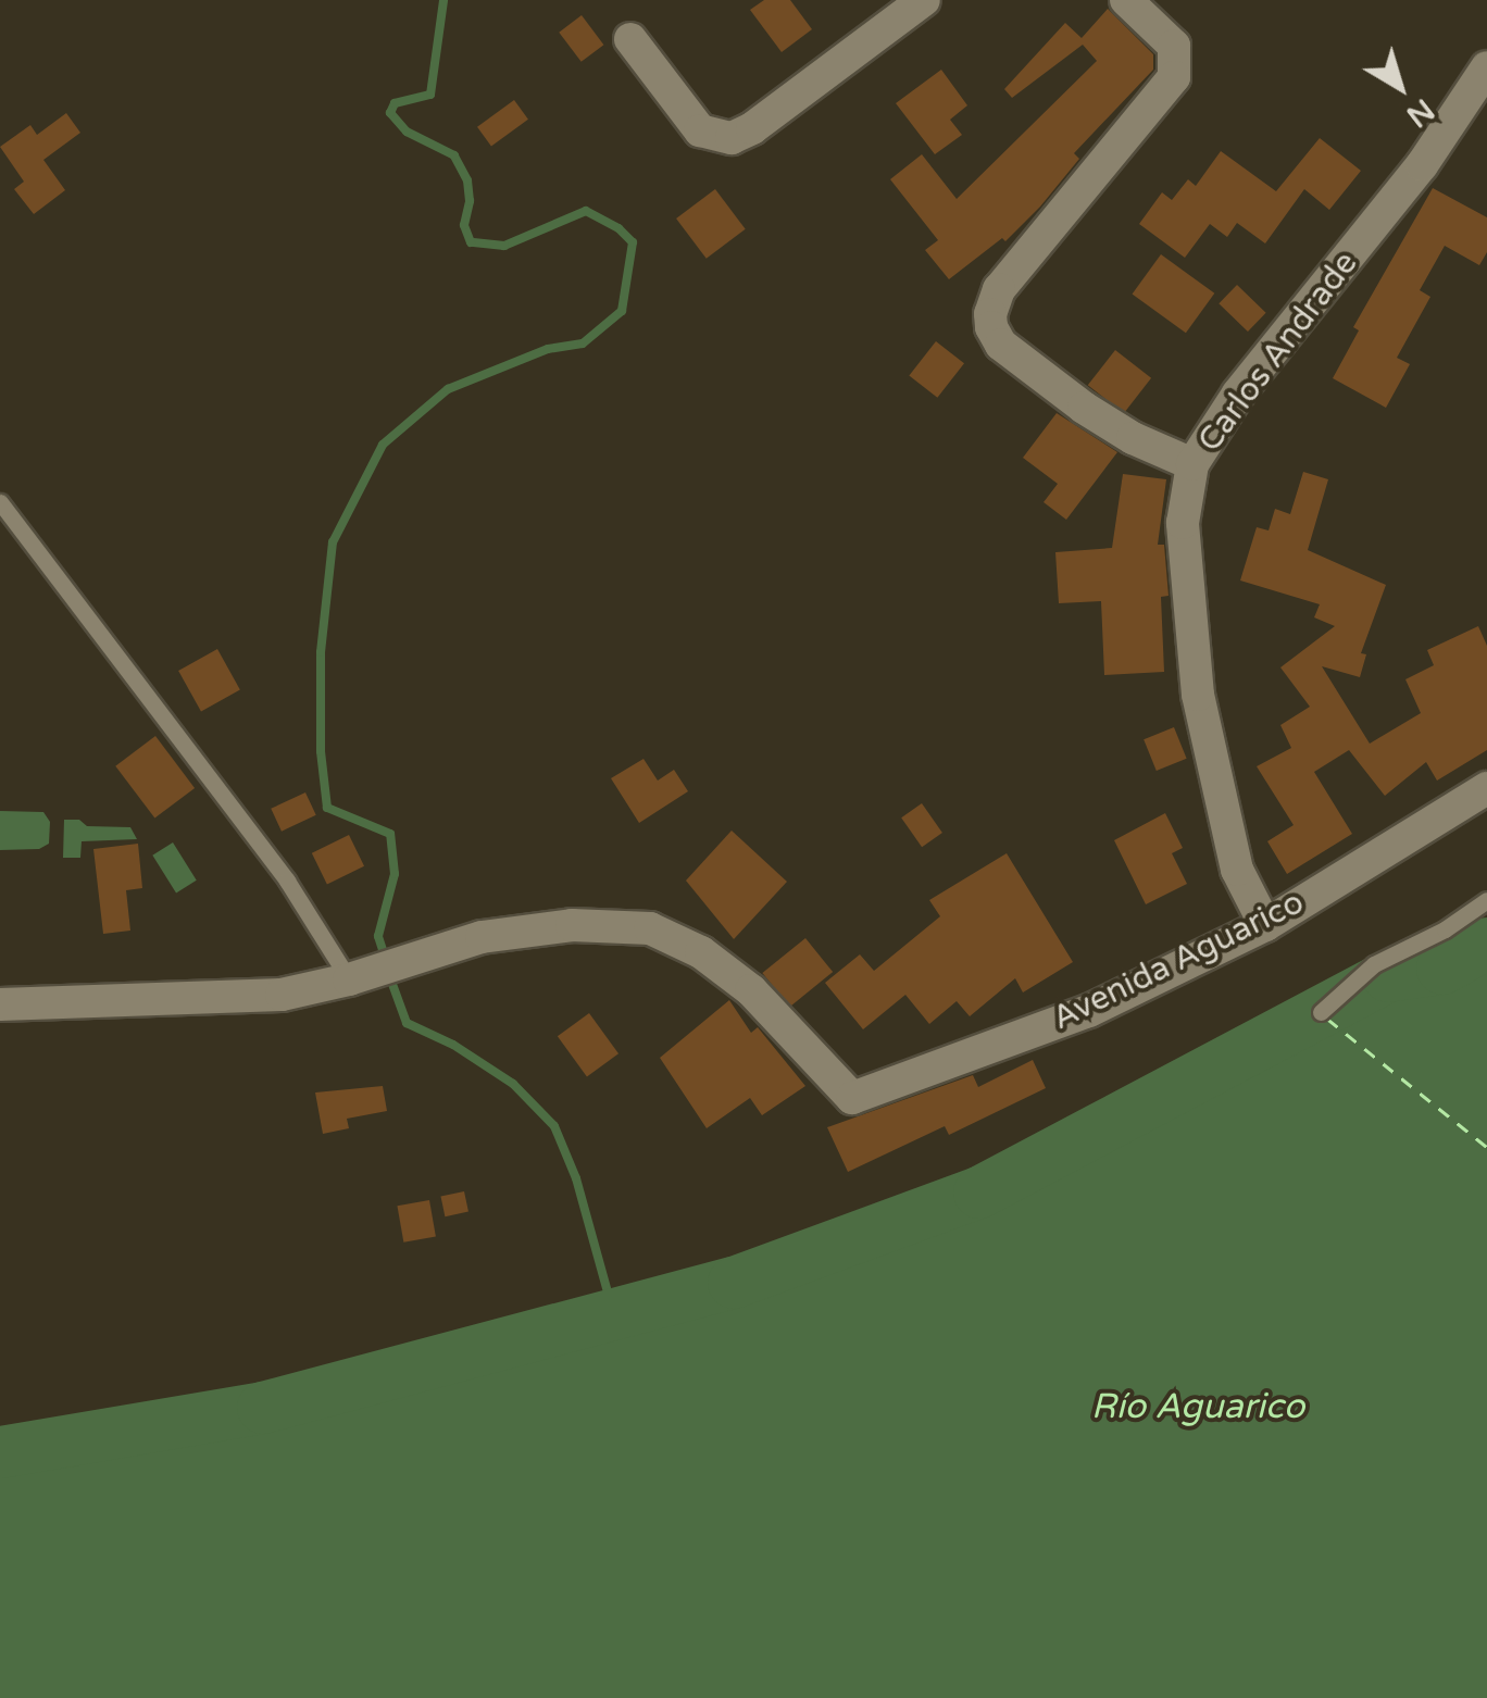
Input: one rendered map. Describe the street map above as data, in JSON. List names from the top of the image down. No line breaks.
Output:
{"streets":{"street":["Carlos Andrade","Avenida Aguarico"]},"crossings":[["Carlos Andrade","Avenida Aguarico"]],"water":["Río Aguarico"],"north":"bottom right"}
